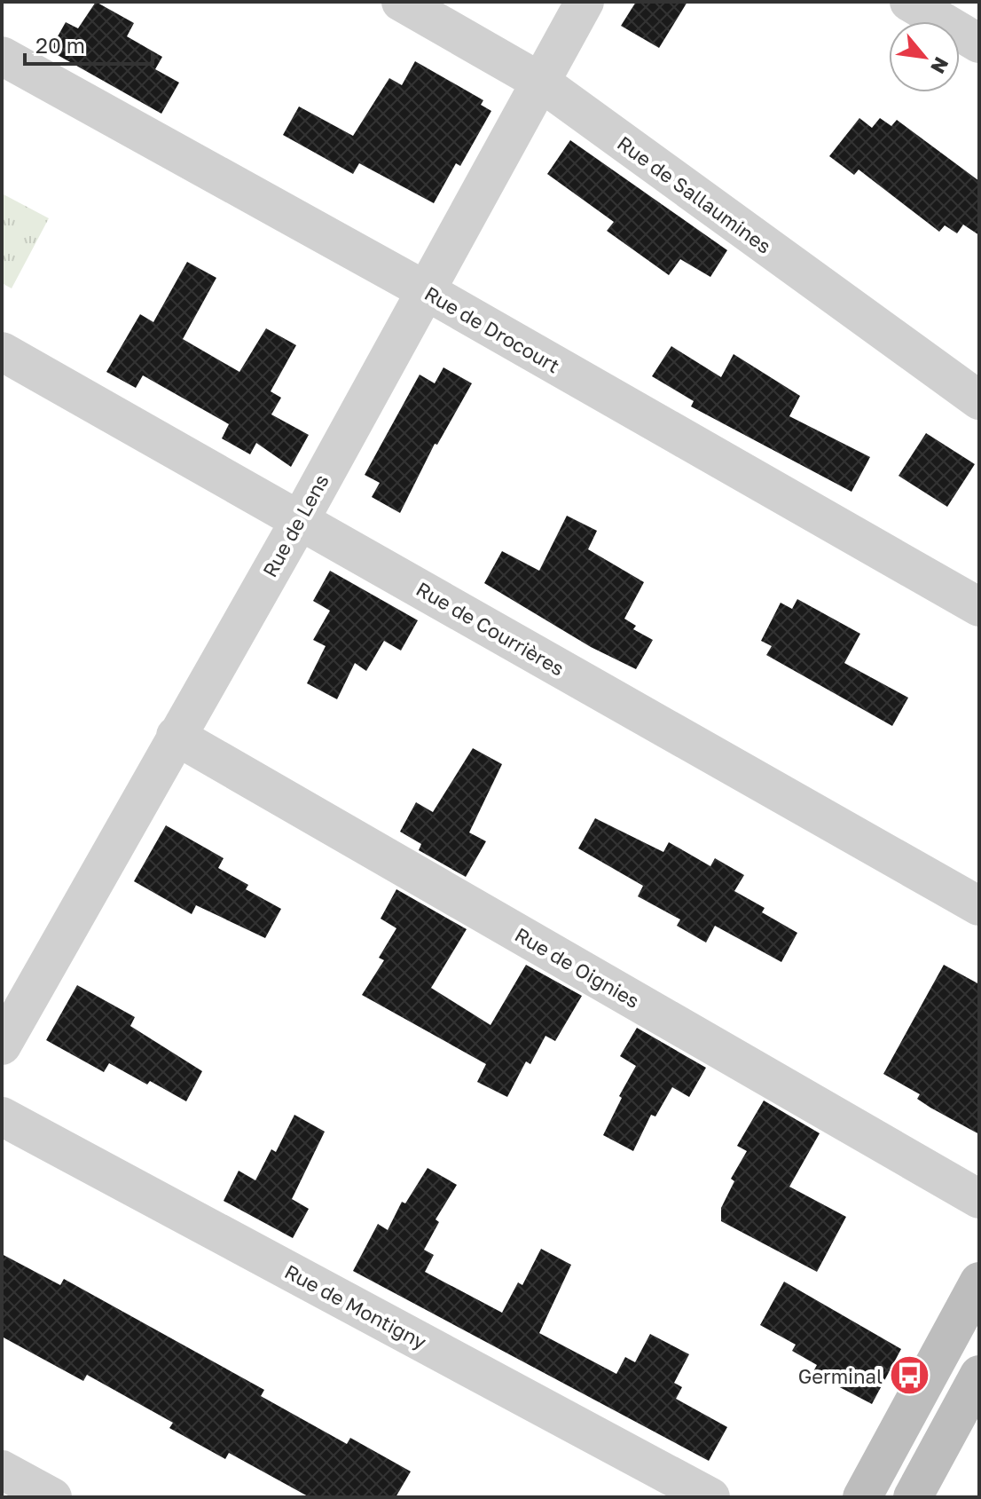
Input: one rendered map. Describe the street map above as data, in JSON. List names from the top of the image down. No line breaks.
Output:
{"streets":{"street":["Rue de Sallaumines","Rue de Drocourt","Rue de Lens","Rue de Courrières","Rue de Oignies","Rue de Montigny"]},"crossings":[["Rue de Sallaumines","Rue de Lens"],["Rue de Drocourt","Rue de Lens"],["Rue de Lens","Rue de Courrières"],["Rue de Lens","Rue de Oignies"]],"places":{"bus stop":["Germinal"]},"scale_bar":"20 m","north":"bottom right"}
